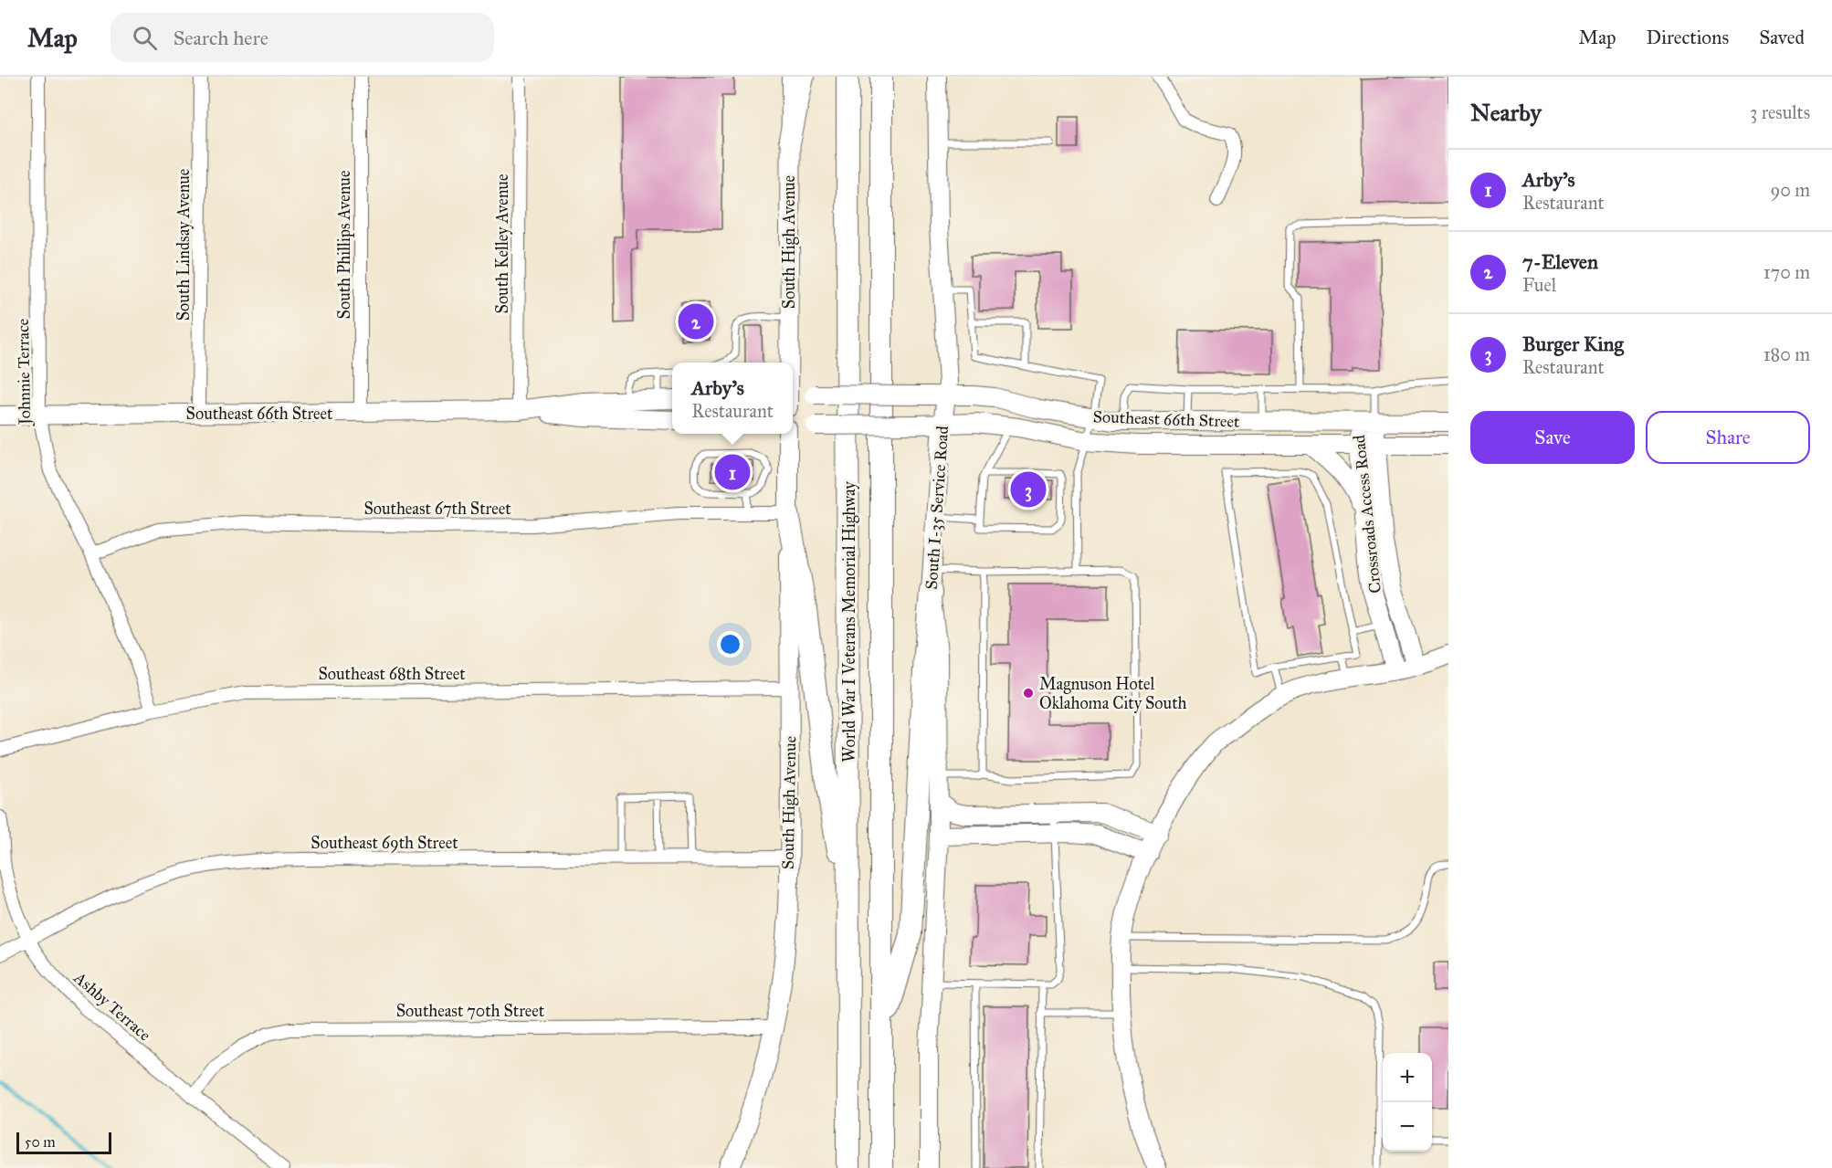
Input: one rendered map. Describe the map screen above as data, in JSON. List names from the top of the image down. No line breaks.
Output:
{"streets":{"highway":["World War I Veterans Memorial Highway"],"street":["South High Avenue","South Kelley Avenue","South Lindsay Avenue","South Phillips Avenue","Johnnie Terrace","Southeast 66th Street","South I-35 Service Road","Southeast 67th Street","Crossroads Access Road","Southeast 68th Street","Southeast 69th Street","Ashby Terrace","Southeast 70th Street"]},"crossings":[["South High Avenue","Southeast 67th Street"],["South High Avenue","Southeast 68th Street"],["South High Avenue","Southeast 69th Street"],["South High Avenue","Southeast 70th Street"],["South Kelley Avenue","Southeast 66th Street"],["South Lindsay Avenue","Southeast 66th Street"],["South Phillips Avenue","Southeast 66th Street"],["Johnnie Terrace","Southeast 66th Street"],["Johnnie Terrace","Southeast 67th Street"],["Johnnie Terrace","Southeast 68th Street"],["Southeast 66th Street","South I-35 Service Road"],["Southeast 66th Street","Crossroads Access Road"],["Southeast 69th Street","Ashby Terrace"],["Ashby Terrace","Southeast 70th Street"]],"places":["Magnuson Hotel Oklahoma City South"],"scale_bar":"50 m","page":{"header":"Map","search":"Search here","nav":["Map","Directions","Saved"],"heading":["Nearby","3 results"],"list":[{"mark":"1","name":"Arby's","note":"Restaurant","value":"90 m"},{"mark":"2","name":"7-Eleven","note":"Fuel","value":"170 m"},{"mark":"3","name":"Burger King","note":"Restaurant","value":"180 m"}],"pins":["2","1","3"],"popup":["Arby's","Restaurant"],"buttons":["Save","Share"],"map_buttons":["+","−"],"scale":"50 m"}}
